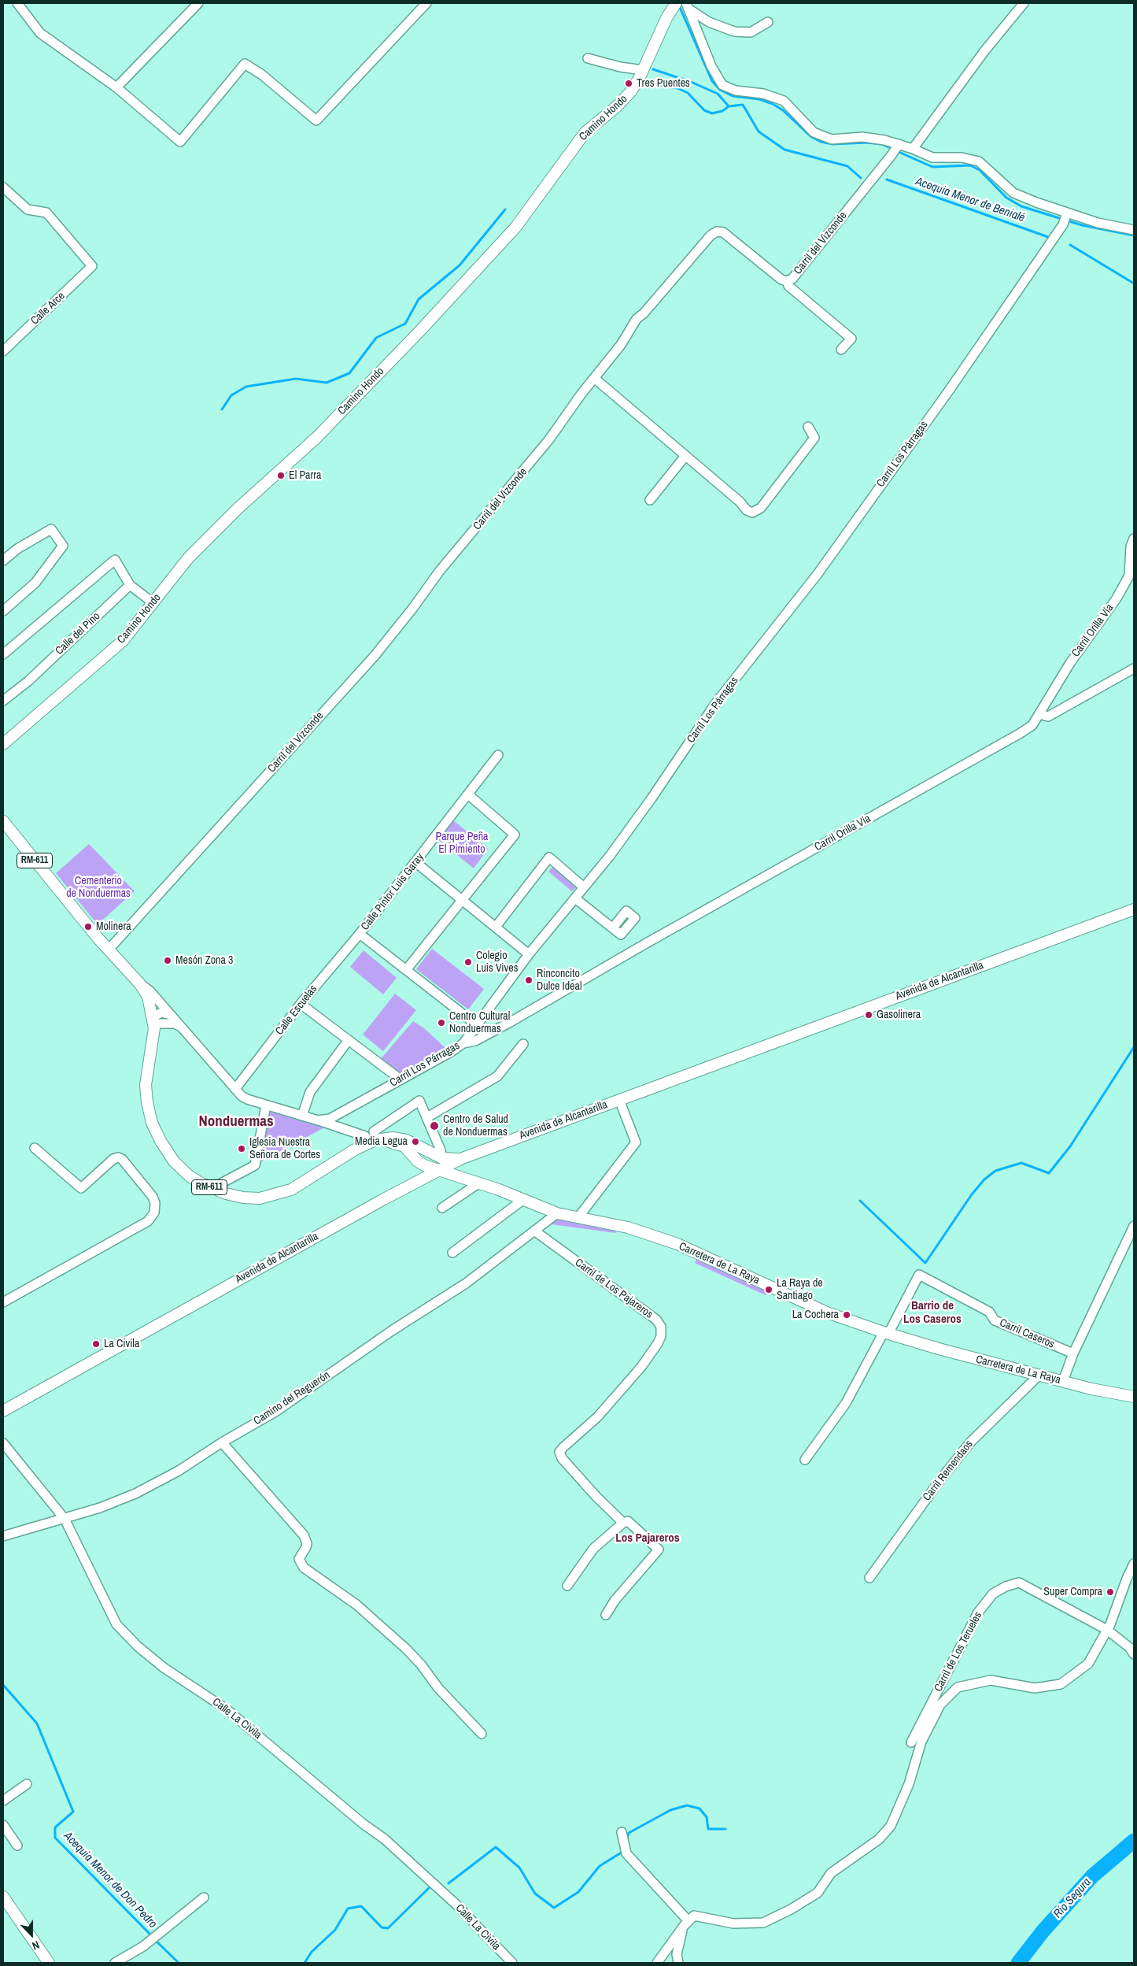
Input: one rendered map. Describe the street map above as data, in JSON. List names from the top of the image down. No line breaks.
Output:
{"streets":{"main road":["Camino Hondo","RM-611","Avenida de Alcantarilla","Carretera de La Raya"],"street":["Carril del Vizconde","Calle Arce","Carril Los Párragas","Carril Orilla Vía","Calle del Pino","Calle Pintor Luis Garay","Calle Escuelas","Carril de Los Pajareros","Carril Caseros","Camino del Reguerón","Carril Remendaos","Carril de Los Terueles","Calle La Civila"]},"crossings":[["Carril del Vizconde","RM-611"],["Carril Los Párragas","Carril Orilla Vía"],["Calle Pintor Luis Garay","Calle Escuelas"],["Avenida de Alcantarilla","Carretera de La Raya"],["Carretera de La Raya","Carril Caseros"],["Carretera de La Raya","Camino del Reguerón"],["Carretera de La Raya","Carril Remendaos"],["Carril de Los Pajareros","Camino del Reguerón"],["Camino del Reguerón","Calle La Civila"]],"districts":["Nonduermas","Barrio de Los Caseros","Los Pajareros"],"water":["Acequia Menor de Benialé","Acequia Menor de Don Pedro","Río Segura"],"parks":["Parque Peña El Pimiento","Cementerio de Nonduermas"],"places":["Tres Puentes","El Parra","Molinera","Mesón Zona 3","Colegio Luis Vives","Rinconcito Dulce Ideal","Gasolinera","Centro Cultural Nonduermas","Centro de Salud de Nonduermas","Media Legua","Iglesia Nuestra Señora de Cortes","La Raya de Santiago","La Cochera","La Civila","Super Compra"],"north":"bottom"}
